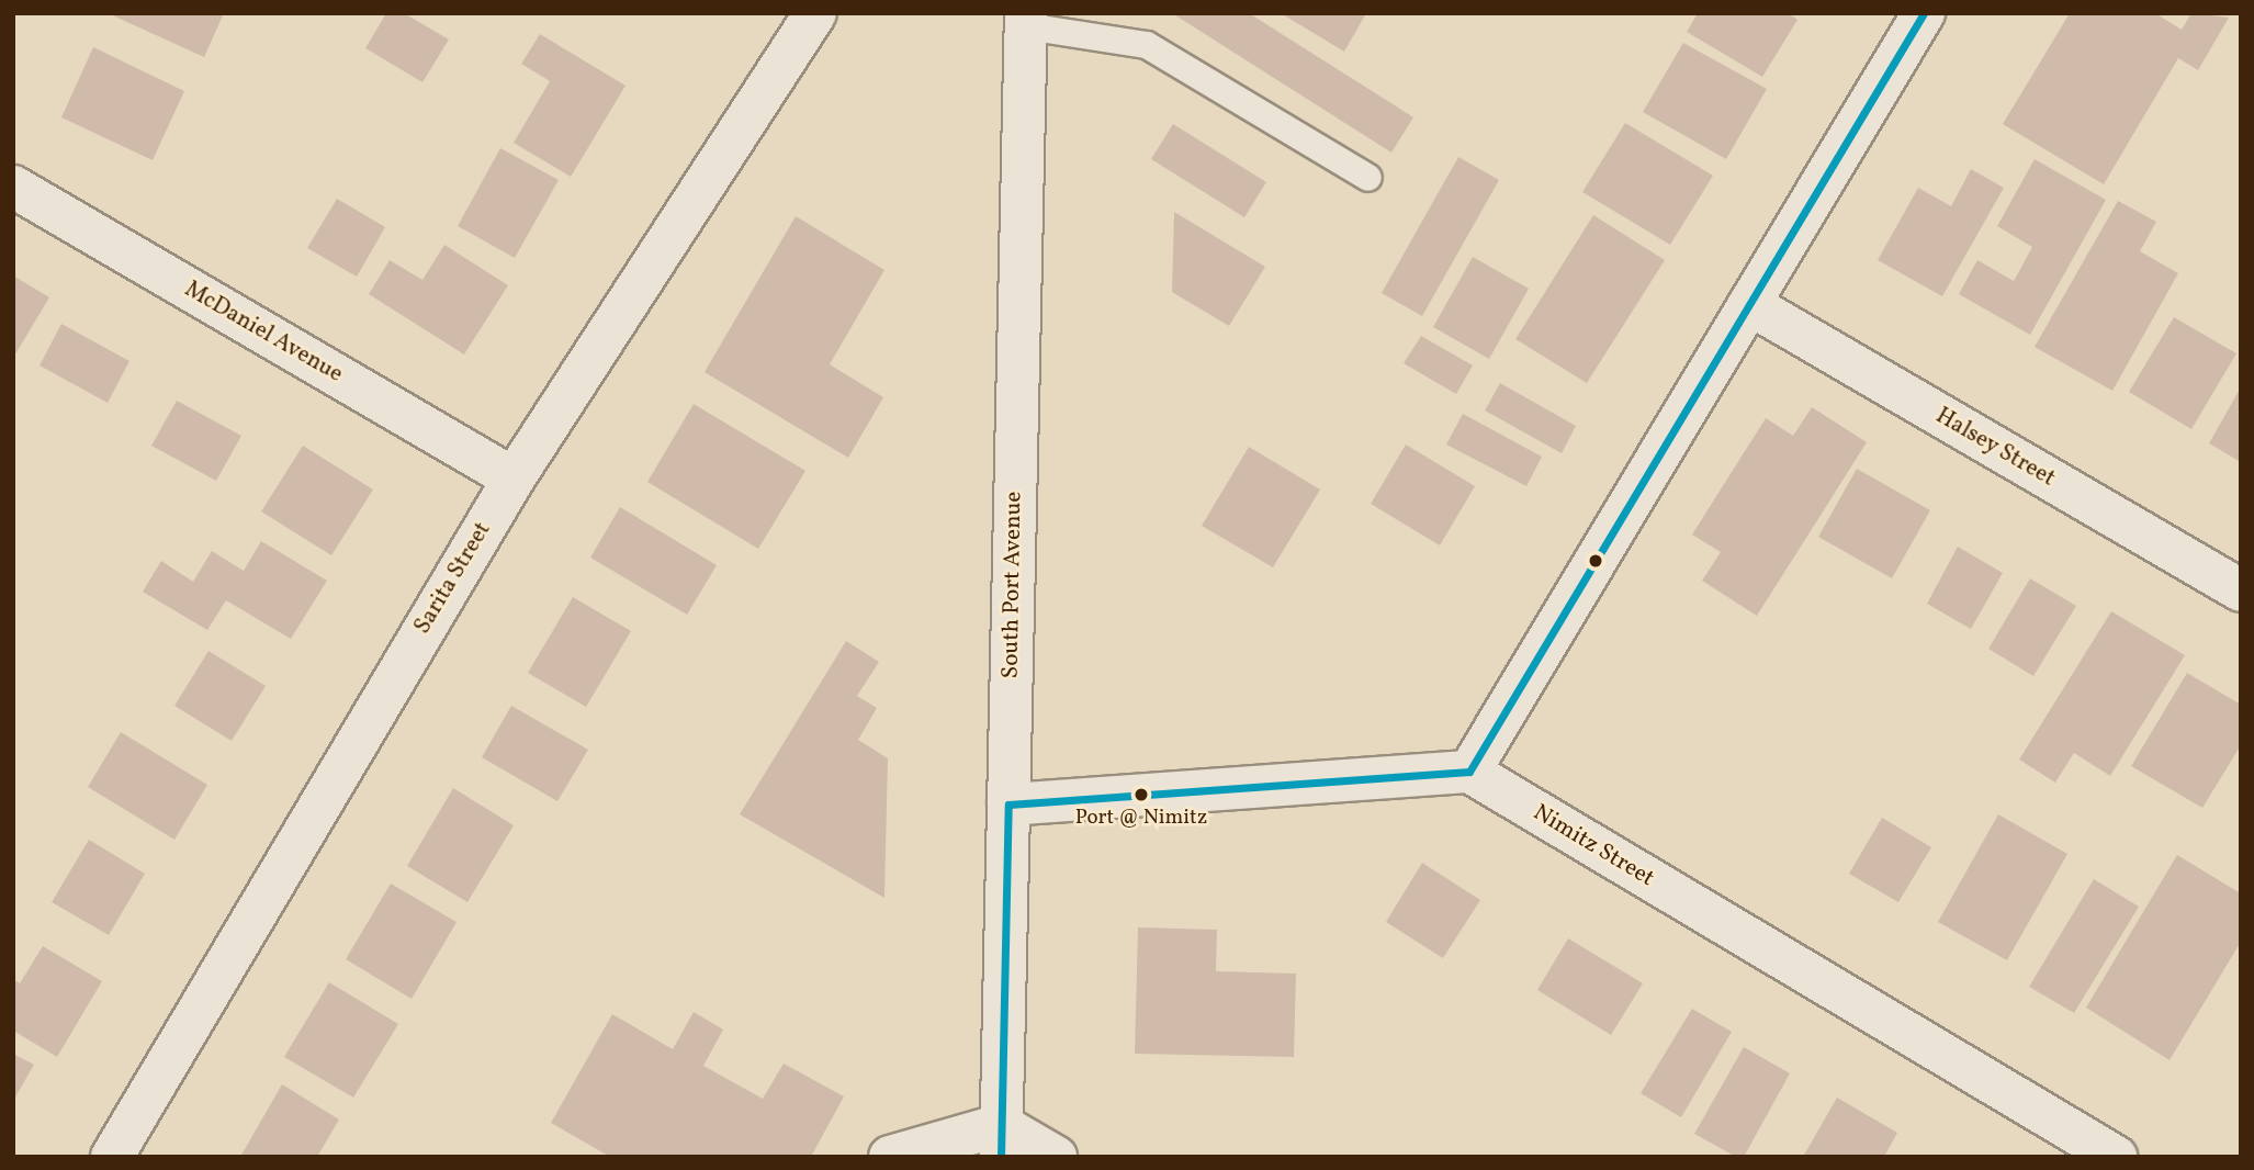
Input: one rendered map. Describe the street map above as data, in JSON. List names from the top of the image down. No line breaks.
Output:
{"streets":{"street":["McDaniel Avenue","Halsey Street","Sarita Street","South Port Avenue","Nimitz Street"]},"crossings":[["McDaniel Avenue","Sarita Street"]],"places":["Port @ Nimitz"]}
